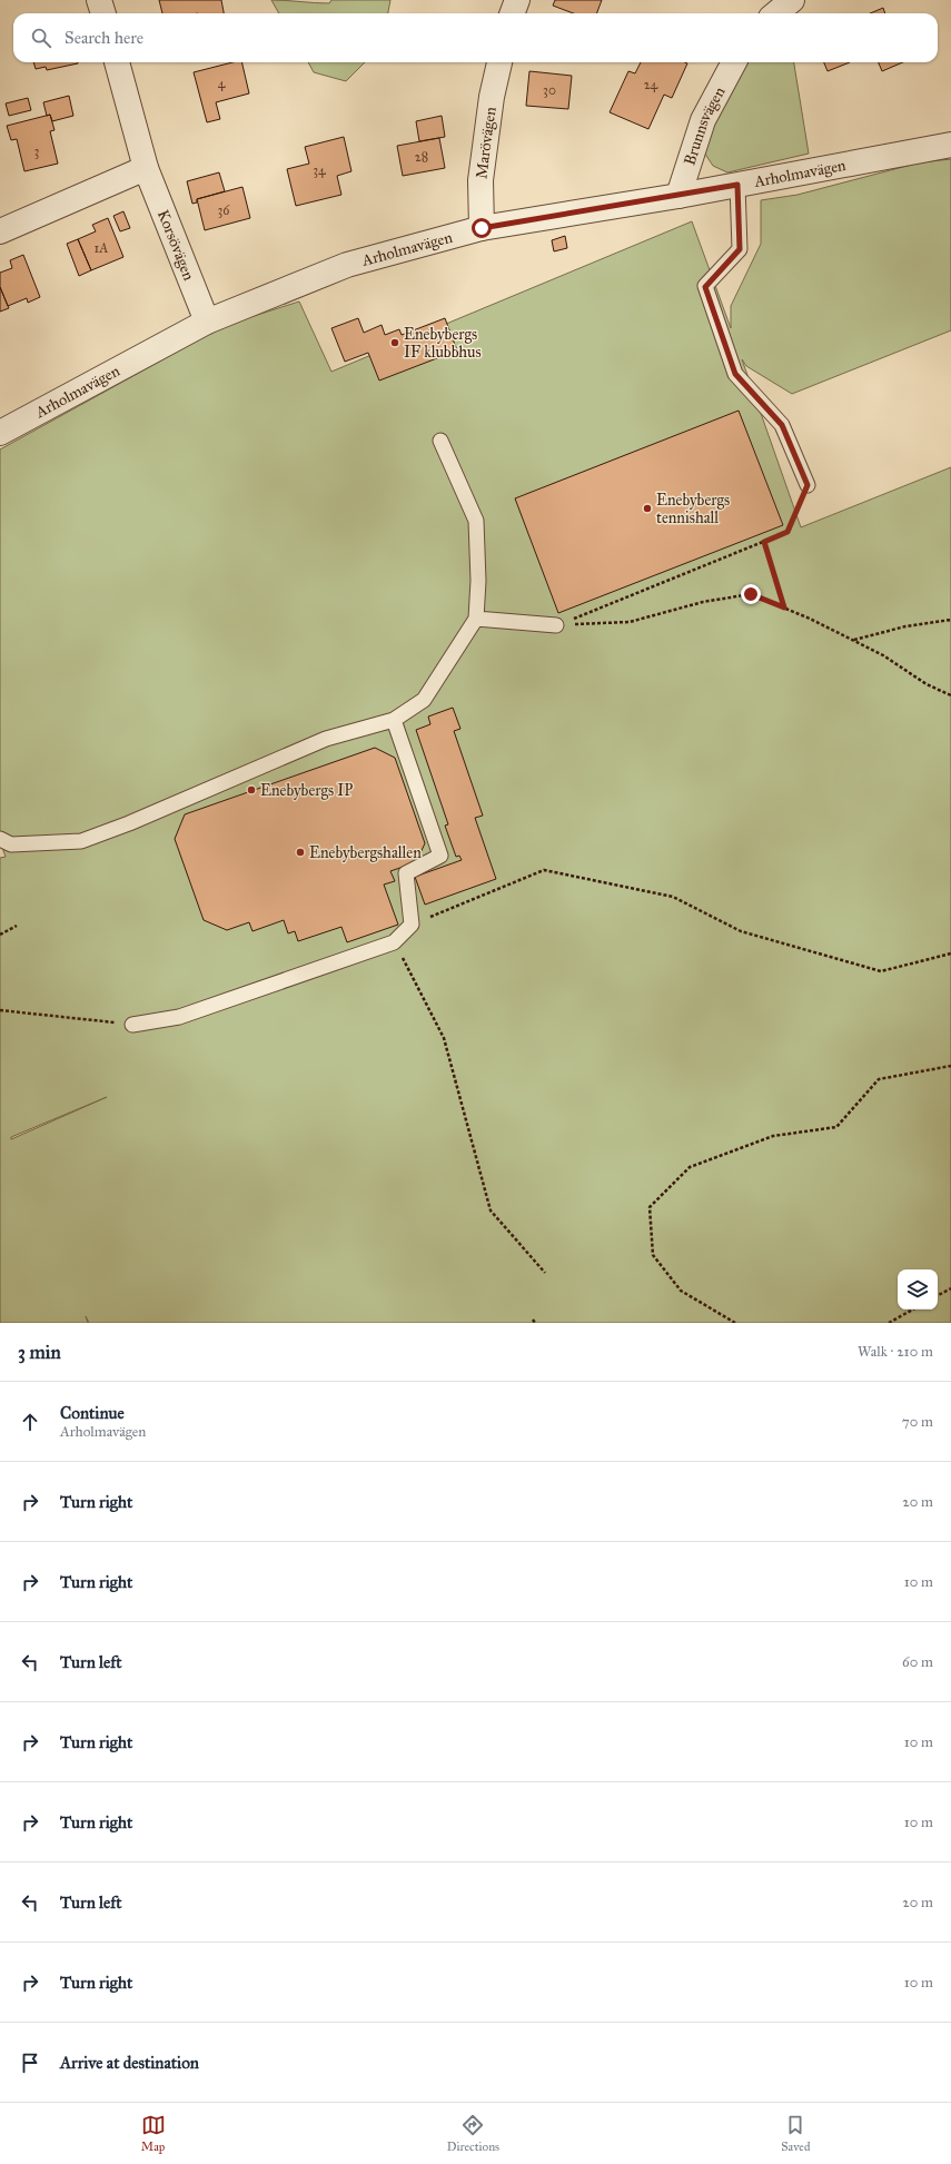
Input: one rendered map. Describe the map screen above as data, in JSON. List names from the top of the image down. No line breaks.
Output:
{"streets":{"street":["Brunnsvägen","Marövägen","Arholmavägen","Korsövägen"]},"crossings":[["Brunnsvägen","Arholmavägen"],["Marövägen","Arholmavägen"],["Arholmavägen","Korsövägen"]],"places":["Enebybergs IF klubbhus","Enebybergs tennishall","Enebybergs IP","Enebybergshallen"],"house_numbers":["4","24","30","3","28","34","36","1A"],"page":{"search":"Search here","heading":["3 min","Walk · 210 m"],"list":[["Continue","Arholmavägen","70 m"],["Turn right","20 m"],["Turn right","10 m"],["Turn left","60 m"],["Turn right","10 m"],["Turn right","10 m"],["Turn left","20 m"],["Turn right","10 m"],"Arrive at destination"],"nav":["Map","Directions","Saved"]}}
